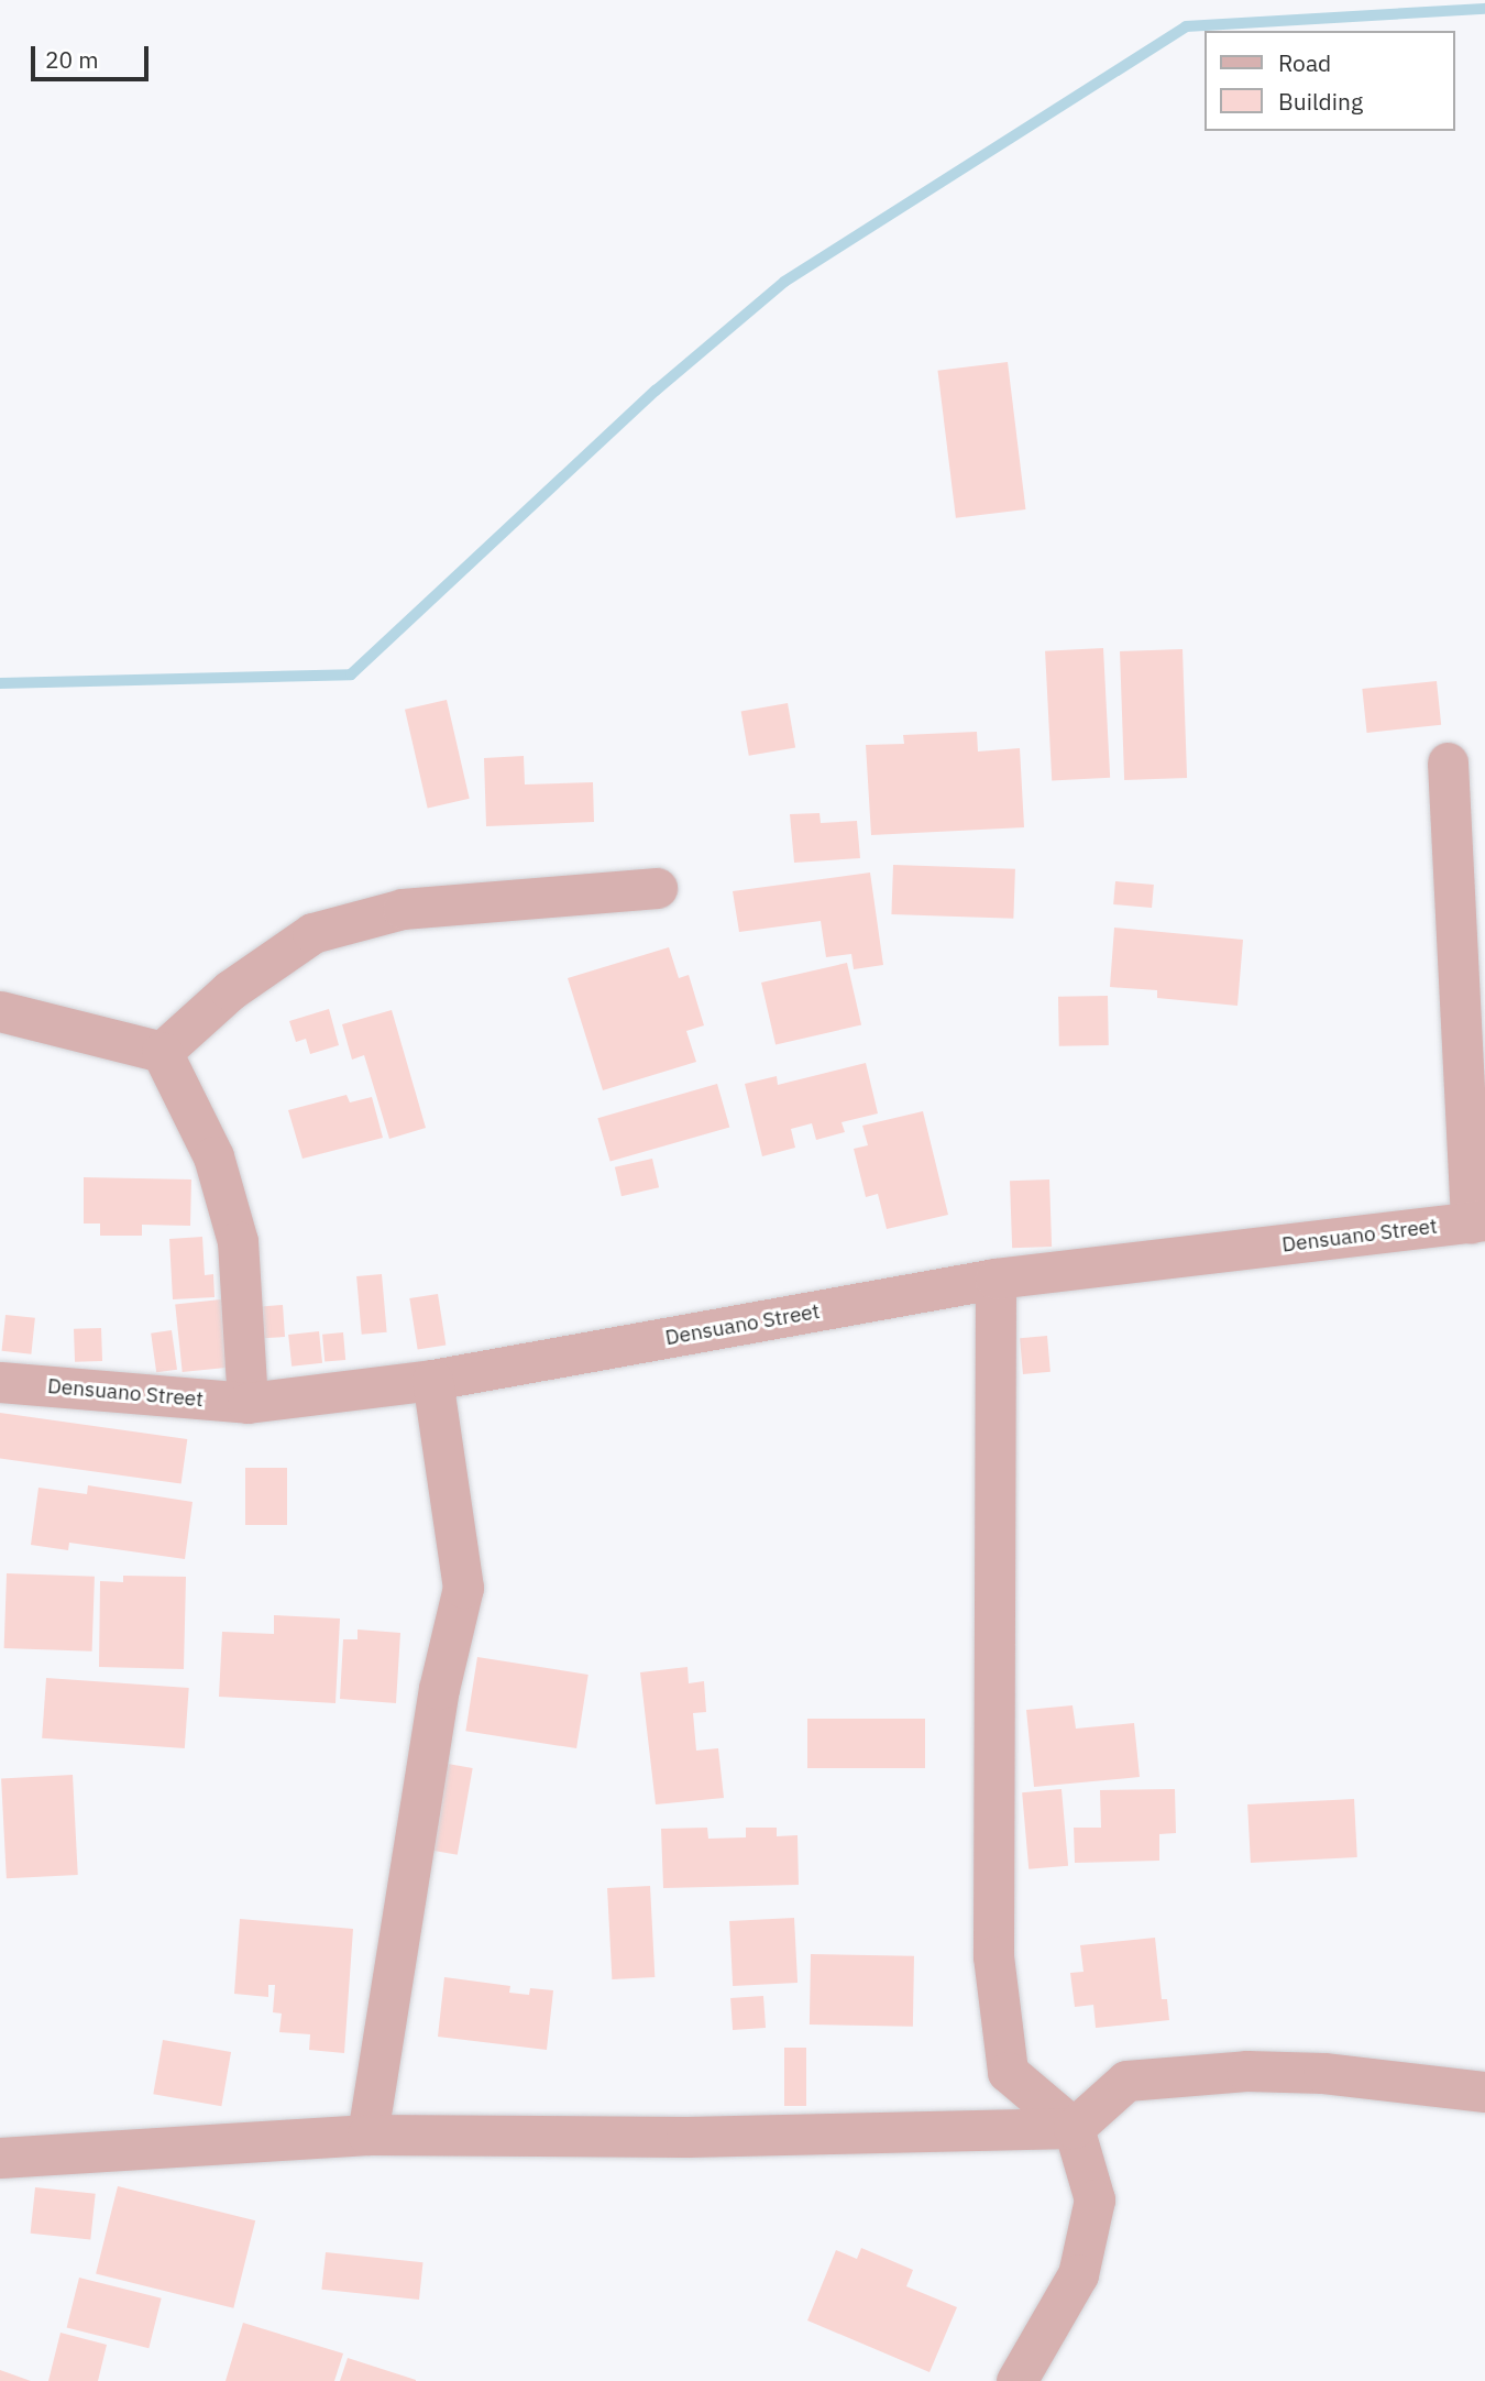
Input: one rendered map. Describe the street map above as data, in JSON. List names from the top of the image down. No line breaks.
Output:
{"streets":{"street":["Densuano Street"]},"legend":["Road","Building"],"scale_bar":"20 m"}
